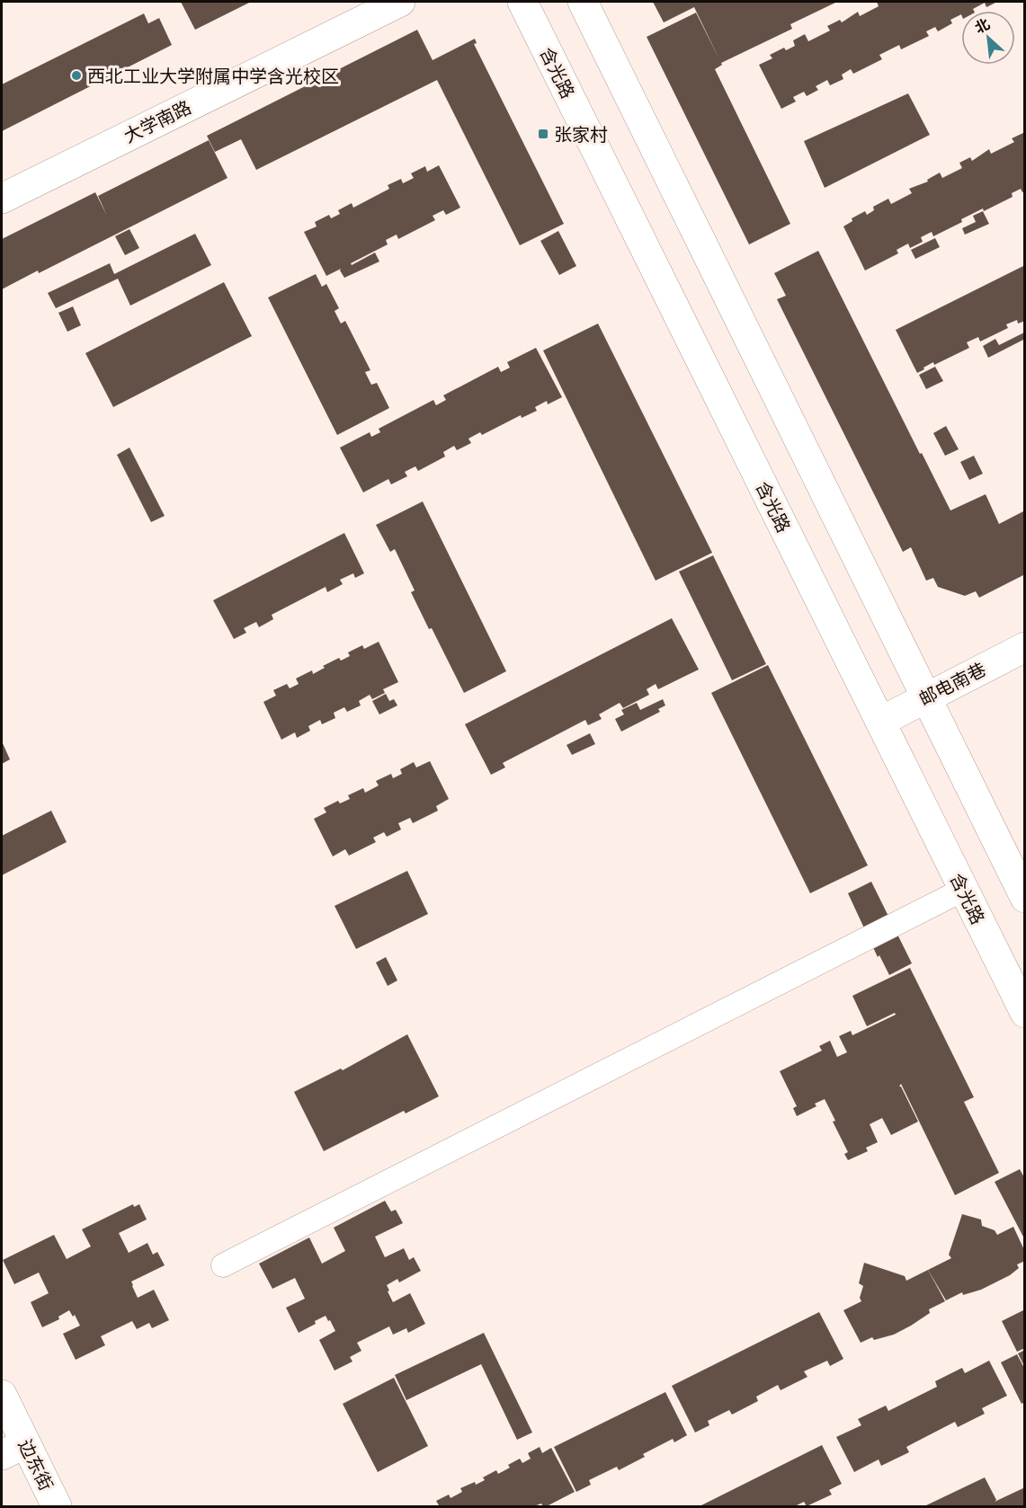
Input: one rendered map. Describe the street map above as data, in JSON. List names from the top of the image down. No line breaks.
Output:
{"streets":{"main road":["含光路","大学南路","邮电南巷","边东街"]},"crossings":[["含光路","邮电南巷"]],"places":{"other":["西北工业大学附属中学含光校区"],"transit":["张家村"]},"north":"top left"}
